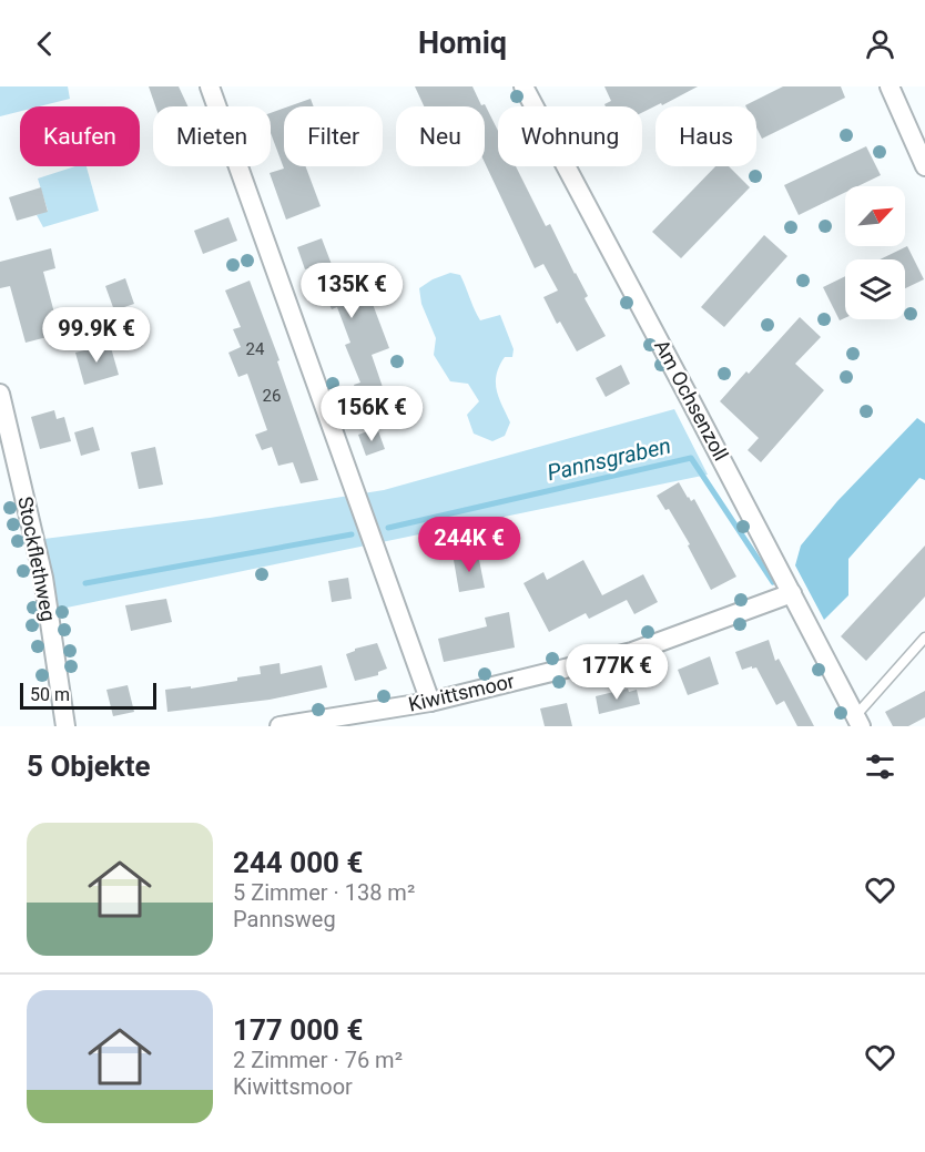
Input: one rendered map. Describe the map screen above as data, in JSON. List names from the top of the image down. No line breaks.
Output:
{"streets":{"street":["Am Ochsenzoll","Stockflethweg","Kiwittsmoor"]},"crossings":[["Am Ochsenzoll","Kiwittsmoor"]],"water":["Pannsgraben"],"house_numbers":["24","26"],"scale_bar":"50 m","north":"top right","page":{"header":"Homiq","chip":["Kaufen","Mieten","Filter","Neu","Wohnung","Haus"],"price":["135K €","99.9K €","156K €","244K €","177K €"],"scale":"50 m","heading":"5 Objekte","list":[{"name":"244 000 €","note":"5 Zimmer · 138 m² · Pannsweg"},{"name":"177 000 €","note":"2 Zimmer · 76 m² · Kiwittsmoor"}]}}
